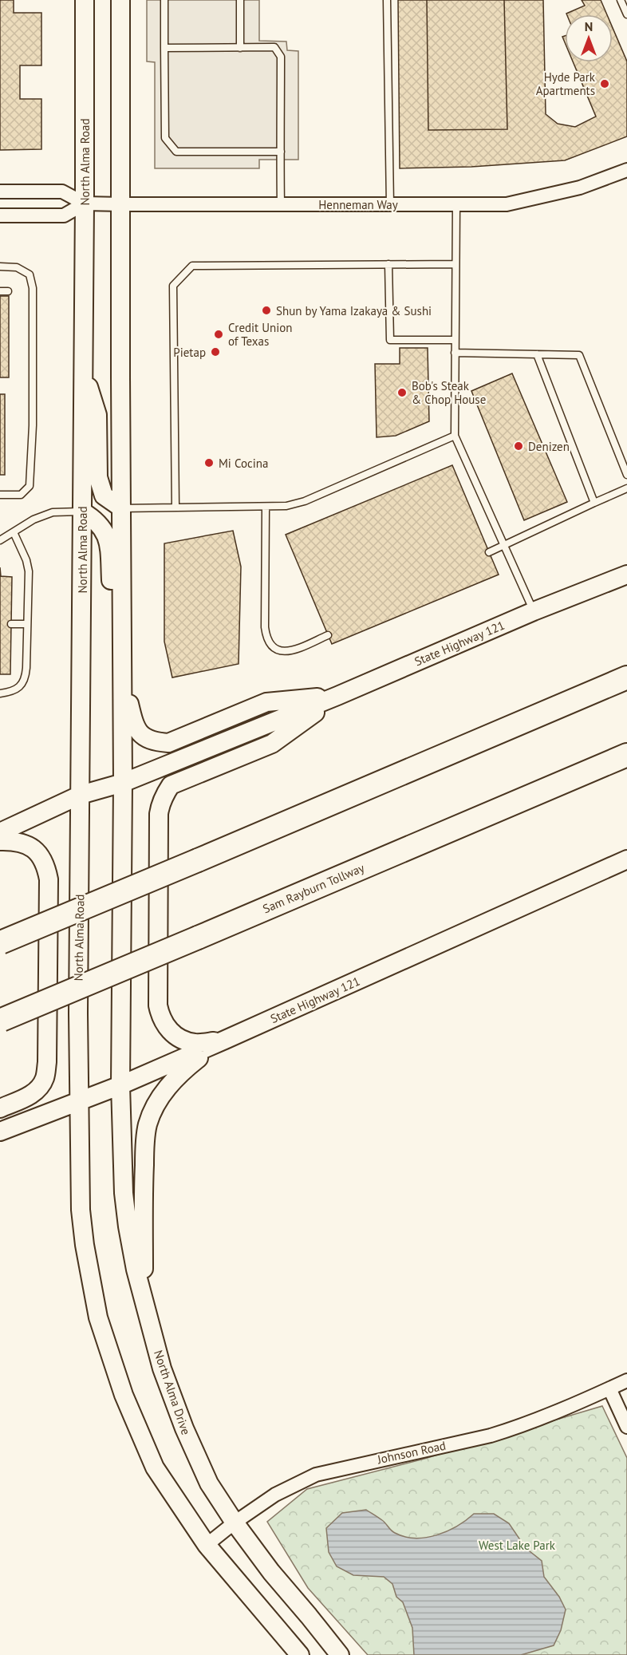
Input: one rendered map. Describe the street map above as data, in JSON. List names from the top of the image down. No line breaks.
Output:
{"streets":{"highway":["Sam Rayburn Tollway"],"main road":["North Alma Road","State Highway 121","North Alma Drive"],"street":["Henneman Way","Johnson Road"]},"crossings":[["North Alma Road","Henneman Way"],["North Alma Road","State Highway 121"],["State Highway 121","North Alma Drive"],["North Alma Drive","Johnson Road"]],"parks":["West Lake Park"],"places":["Hyde Park Apartments","Shun by Yama Izakaya & Sushi","Credit Union of Texas","Pietap","Bob's Steak & Chop House","Denizen","Mi Cocina"],"north":"top"}
